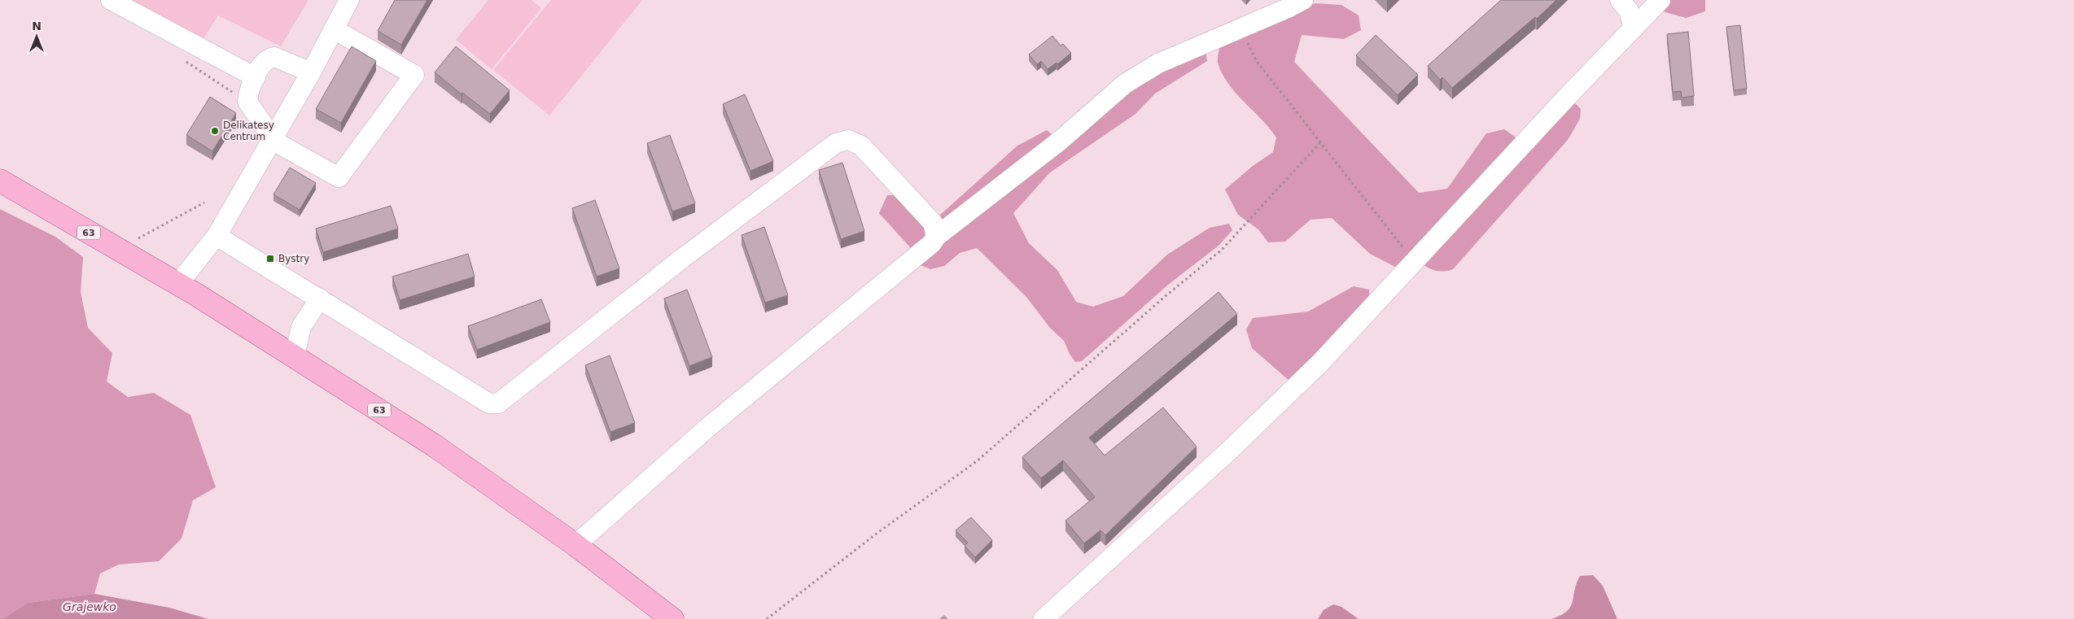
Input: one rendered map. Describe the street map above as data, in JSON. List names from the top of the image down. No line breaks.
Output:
{"streets":{"main road":["63"]},"water":["Grajewko"],"places":{"other":["Delikatesy Centrum"],"transit":["Bystry"]},"north":"top"}
